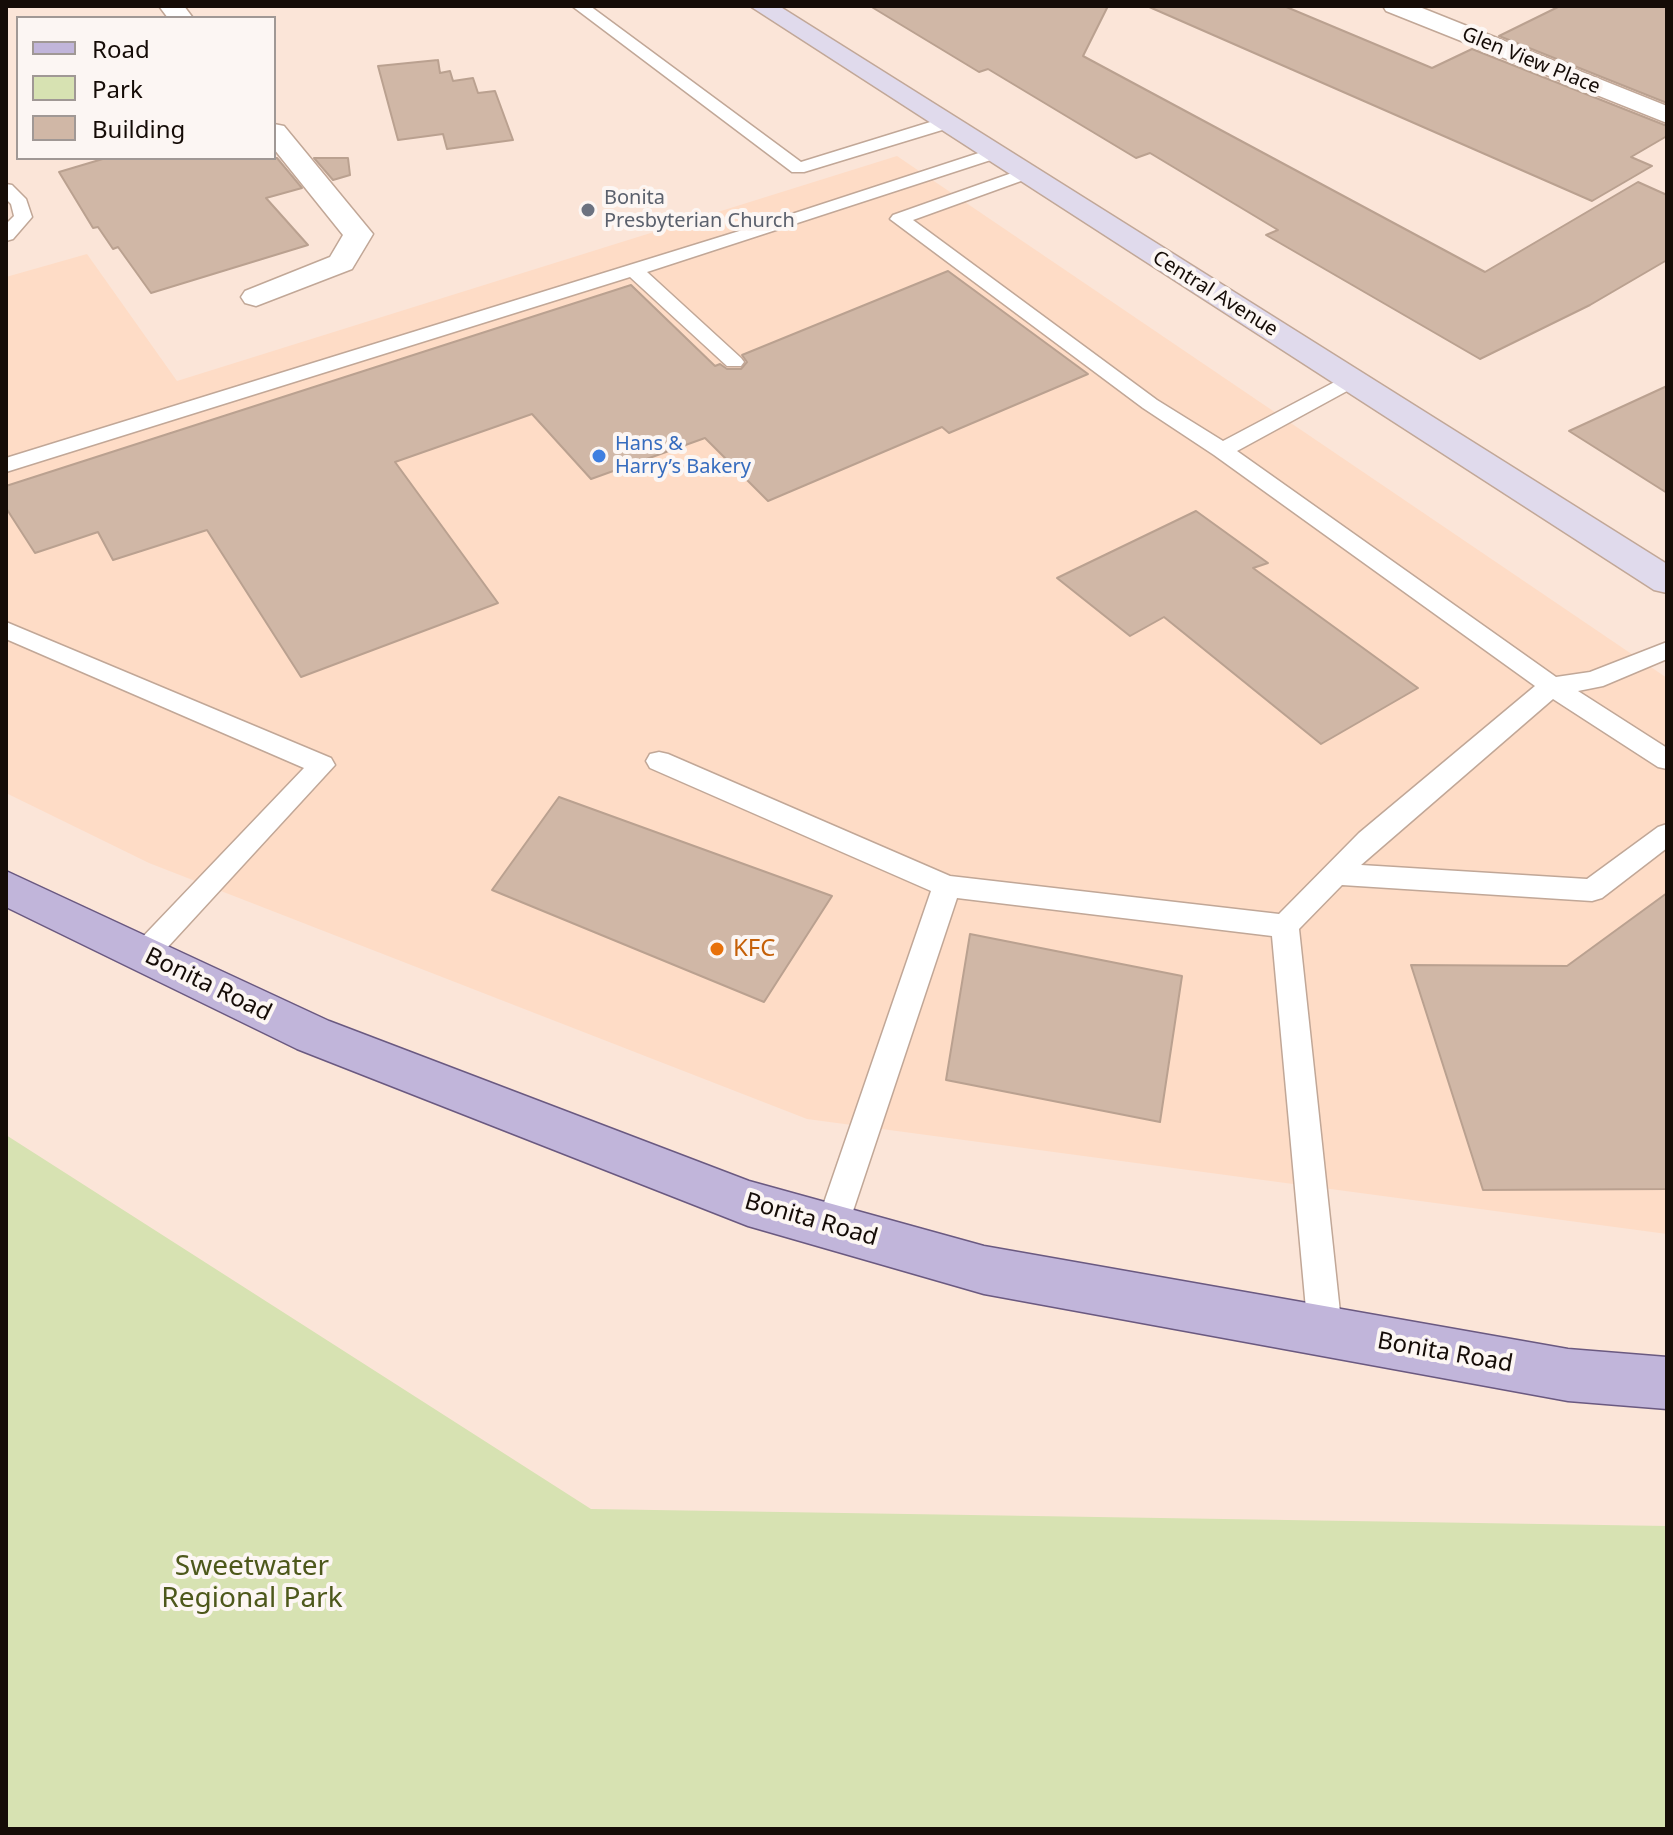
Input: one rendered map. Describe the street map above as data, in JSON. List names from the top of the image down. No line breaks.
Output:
{"streets":{"main road":["Central Avenue","Bonita Road"],"street":["Glen View Place"]},"parks":["Sweetwater Regional Park"],"places":["Bonita Presbyterian Church","Hans & Harry’s Bakery","KFC"],"legend":["Road","Park","Building"]}
